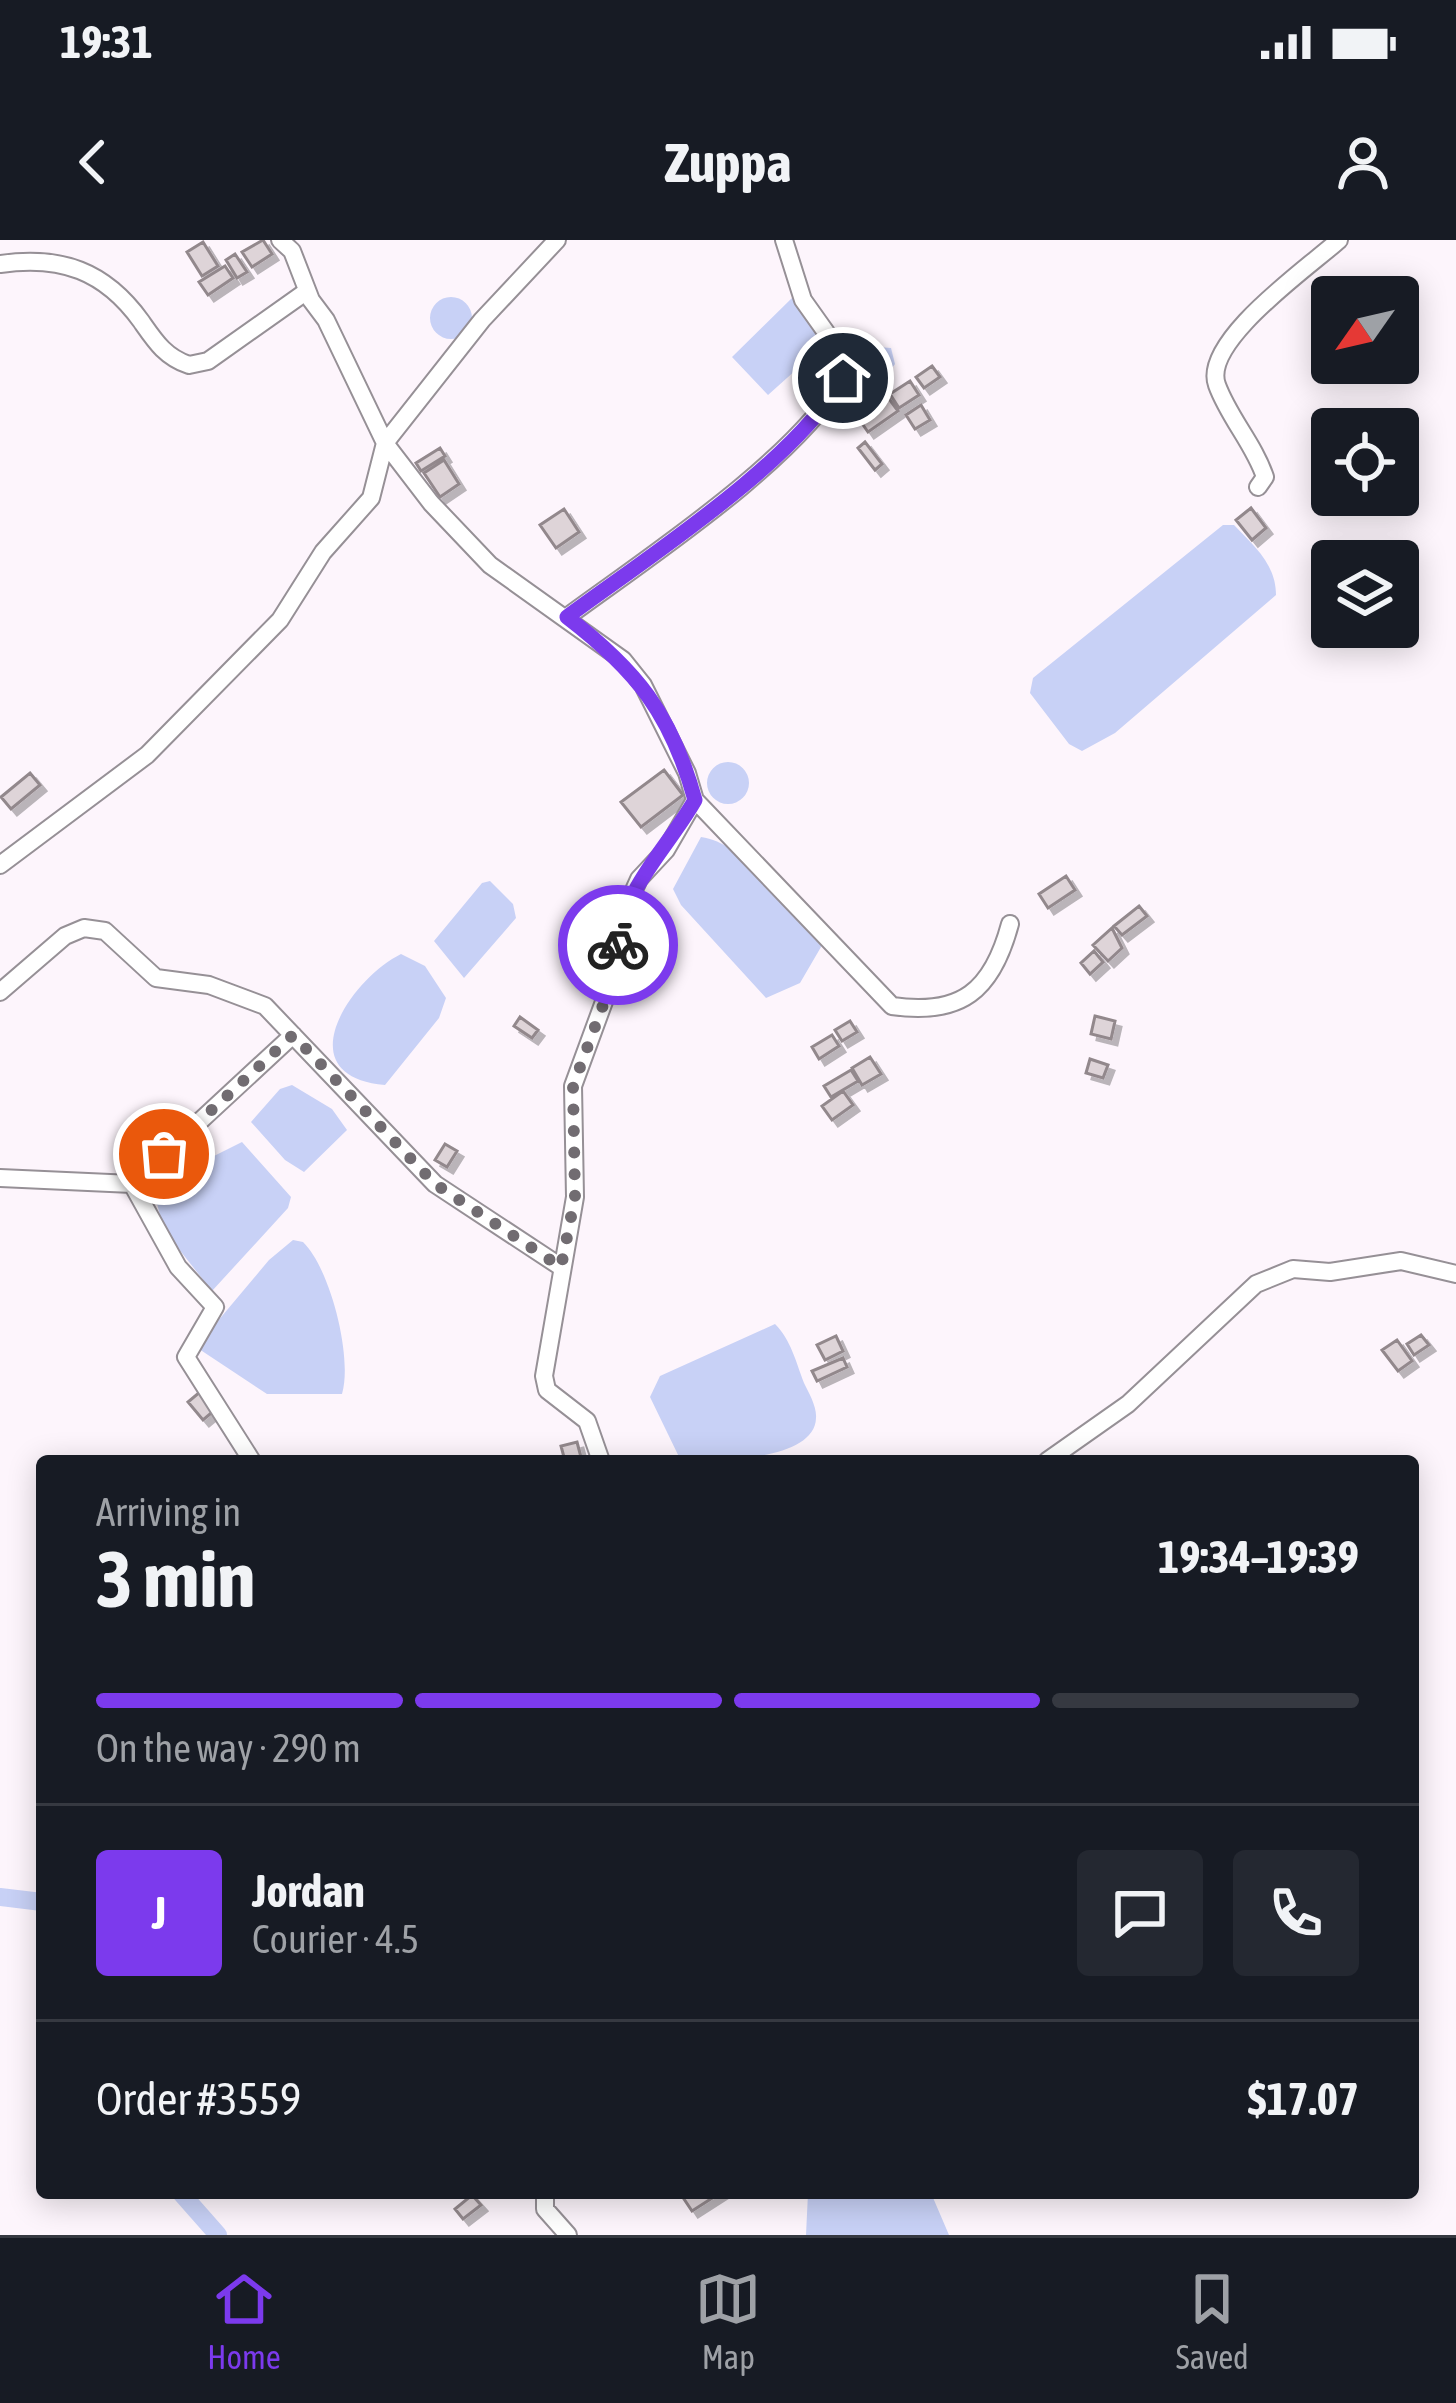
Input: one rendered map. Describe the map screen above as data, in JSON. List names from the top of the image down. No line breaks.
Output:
{"north":"bottom left","page":{"status":"19:31","header":"Zuppa","heading":["3 min","Arriving in","19:34–19:39"],"panel":["Jordan","Courier · 4.5","Order #3559","$17.07"],"bar":"On the way · 290 m","round":"J","tabs":["Home","Map","Saved"]}}
